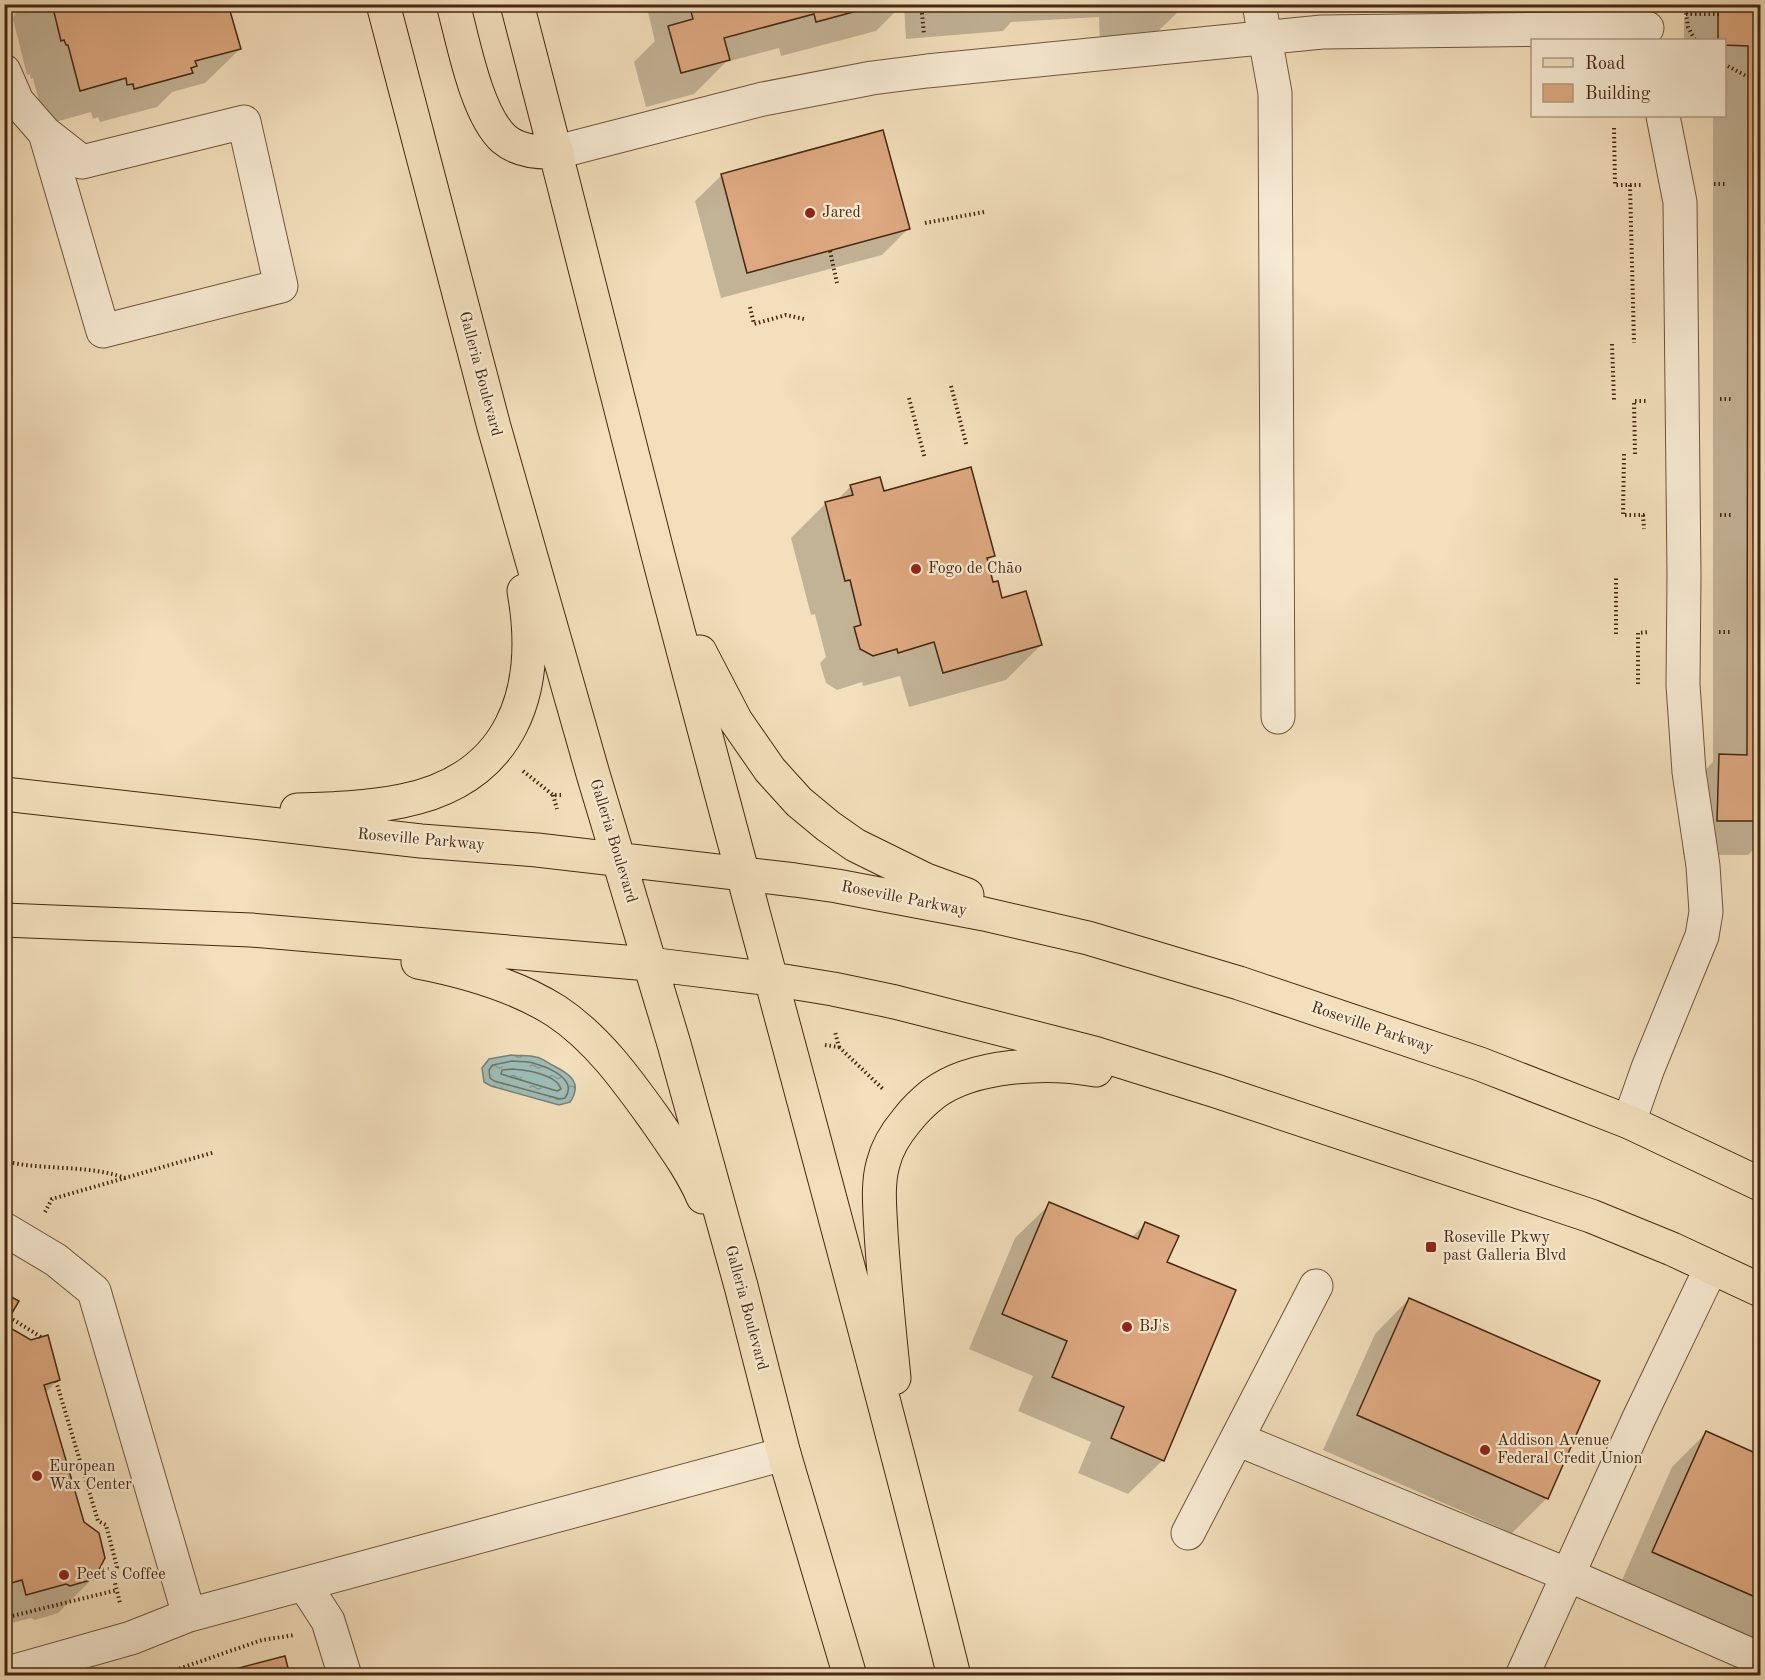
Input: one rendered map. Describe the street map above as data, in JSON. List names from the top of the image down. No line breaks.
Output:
{"streets":{"main road":["Galleria Boulevard","Roseville Parkway"]},"crossings":[["Galleria Boulevard","Roseville Parkway"]],"places":{"other":["Jared","Fogo de Chão","BJ's","Addison Avenue Federal Credit Union","European Wax Center","Peet's Coffee"],"transit":["Roseville Pkwy past Galleria Blvd"]},"legend":["Road","Building"]}
